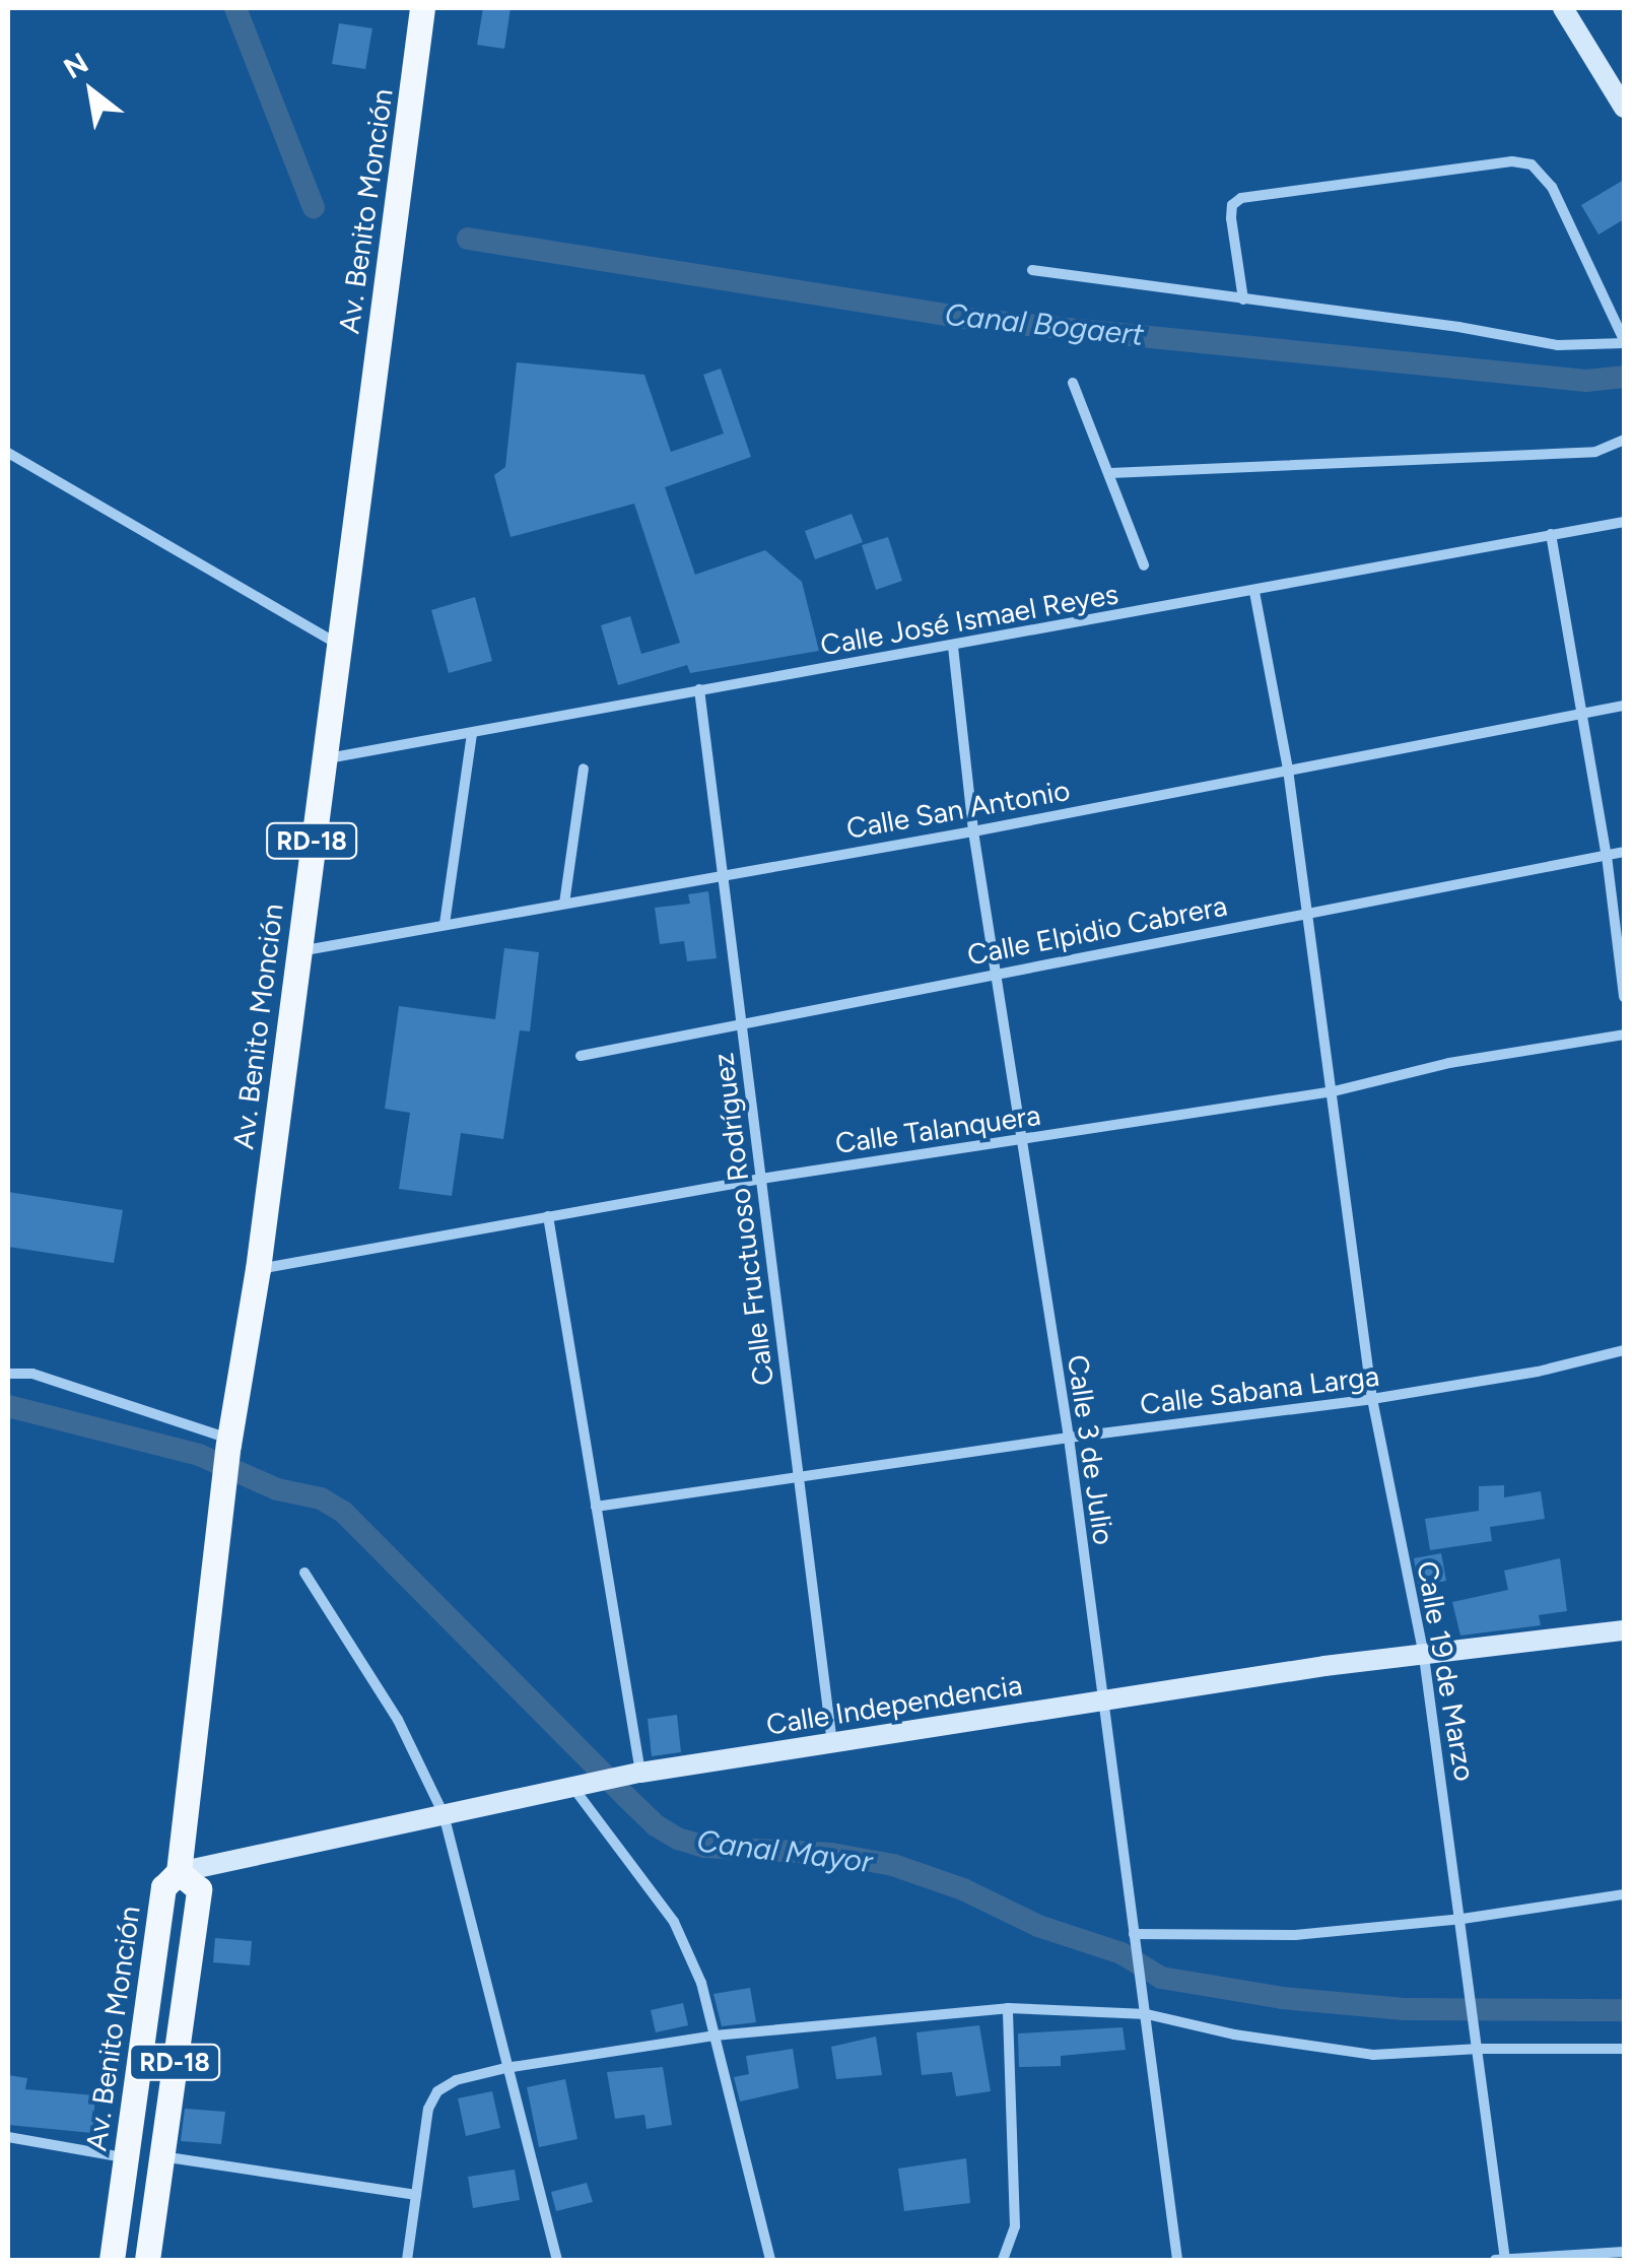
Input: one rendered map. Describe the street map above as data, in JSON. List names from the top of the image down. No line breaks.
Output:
{"streets":{"main road":["Av. Benito Monción","RD-18"],"street":["Calle José Ismael Reyes","Calle San Antonio","Calle Elpidio Cabrera","Calle Talanquera","Calle Fructuoso Rodríguez","Calle Sabana Larga","Calle 3 de Julio","Calle 19 de Marzo","Calle Independencia"]},"crossings":[["Av. Benito Monción","Calle José Ismael Reyes"],["Av. Benito Monción","Calle San Antonio"],["Av. Benito Monción","Calle Talanquera"],["Av. Benito Monción","Calle Independencia"],["Calle José Ismael Reyes","Calle Fructuoso Rodríguez"],["Calle José Ismael Reyes","Calle 3 de Julio"],["Calle José Ismael Reyes","Calle 19 de Marzo"],["Calle San Antonio","Calle Fructuoso Rodríguez"],["Calle San Antonio","Calle 3 de Julio"],["Calle San Antonio","Calle 19 de Marzo"],["Calle Elpidio Cabrera","Calle Fructuoso Rodríguez"],["Calle Elpidio Cabrera","Calle 3 de Julio"],["Calle Elpidio Cabrera","Calle 19 de Marzo"],["Calle Talanquera","Calle Fructuoso Rodríguez"],["Calle Talanquera","Calle 3 de Julio"],["Calle Talanquera","Calle 19 de Marzo"],["Calle Fructuoso Rodríguez","Calle Sabana Larga"],["Calle Fructuoso Rodríguez","Calle Independencia"],["Calle Sabana Larga","Calle 3 de Julio"],["Calle Sabana Larga","Calle 19 de Marzo"],["Calle 3 de Julio","Calle Independencia"],["Calle 19 de Marzo","Calle Independencia"]],"water":["Canal Bogaert","Canal Mayor"],"north":"top left"}
